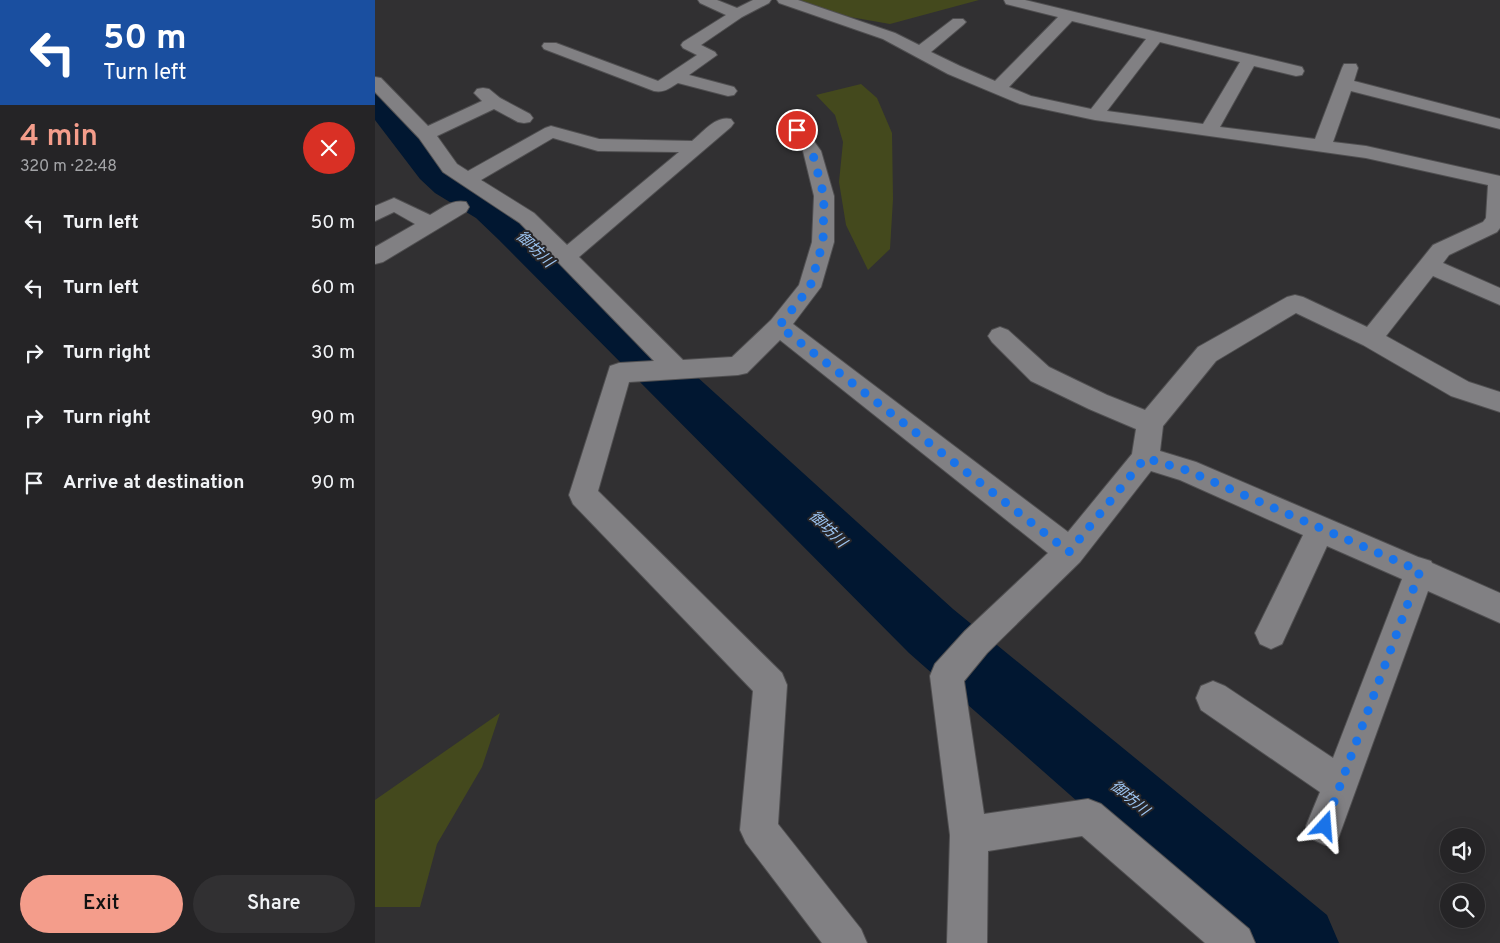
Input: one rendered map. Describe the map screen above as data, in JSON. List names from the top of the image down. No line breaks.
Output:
{"water":["御坊川"],"page":{"turn":["50 m","Turn left"],"heading":["4 min","320 m · 22:48"],"list":[{"name":"Turn left","value":"50 m"},{"name":"Turn left","value":"60 m"},{"name":"Turn right","value":"30 m"},{"name":"Turn right","value":"90 m"},{"name":"Arrive at destination","value":"90 m"}],"buttons":["Exit","Share"]}}
